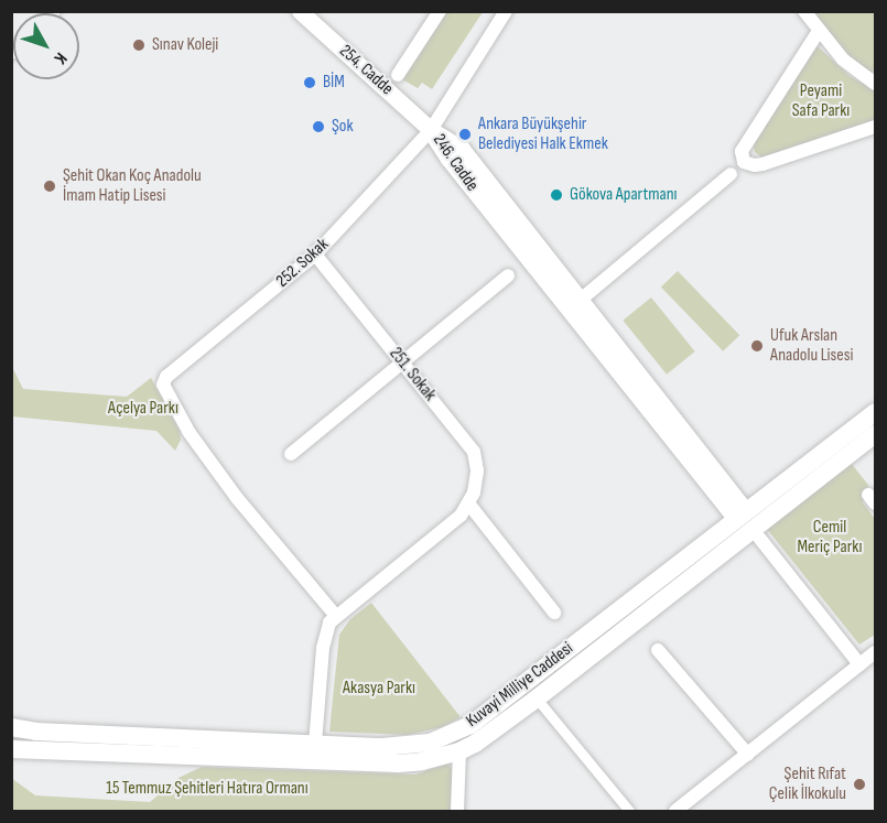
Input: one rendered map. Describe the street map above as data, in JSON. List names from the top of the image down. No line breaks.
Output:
{"streets":{"main road":["Kuvayi Milliye Caddesi"],"street":["254. Cadde","246. Cadde","252. Sokak","251. Sokak"]},"crossings":[["254. Cadde","246. Cadde"],["254. Cadde","252. Sokak"],["246. Cadde","252. Sokak"],["246. Cadde","Kuvayi Milliye Caddesi"],["252. Sokak","251. Sokak"]],"parks":["Peyami Safa Parkı","Açelya Parkı","Cemil Meriç Parkı","Akasya Parkı","15 Temmuz Şehitleri Hatıra Ormanı"],"places":["Sınav Koleji","BİM","Şok","Ankara Büyükşehir Belediyesi Halk Ekmek","Şehit Okan Koç Anadolu İmam Hatip Lisesi","Gökova Apartmanı","Ufuk Arslan Anadolu Lisesi","Şehit Rıfat Çelik İlkokulu"],"north":"bottom right"}
